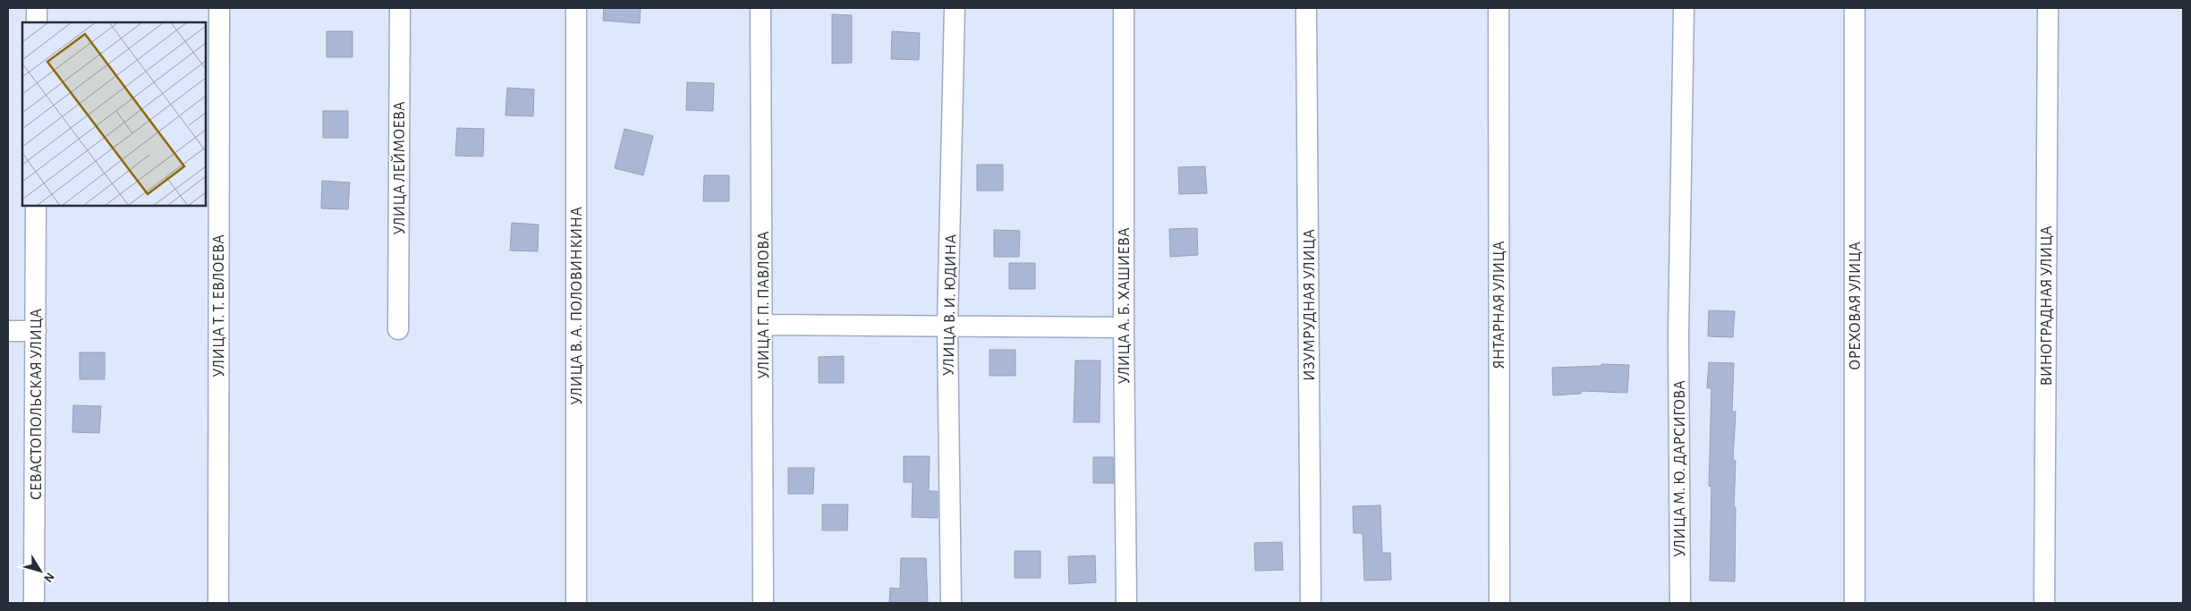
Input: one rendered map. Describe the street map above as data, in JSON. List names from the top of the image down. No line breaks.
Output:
{"streets":{"street":["УЛИЦА ЛЕЙМОЕВА","УЛИЦА Г. П. ПАВЛОВА","УЛИЦА В. И. ЮДИНА","ИЗУМРУДНАЯ УЛИЦА","ЯНТАРНАЯ УЛИЦА","УЛИЦА Т. Т. ЕВЛОЕВА","УЛИЦА В. А. ПОЛОВИНКИНА","УЛИЦА А. Б. ХАШИЕВА","ОРЕХОВАЯ УЛИЦА","ВИНОГРАДНАЯ УЛИЦА","СЕВАСТОПОЛЬСКАЯ УЛИЦА","УЛИЦА М. Ю. ДАРСИГОВА"]},"north":"bottom right"}
